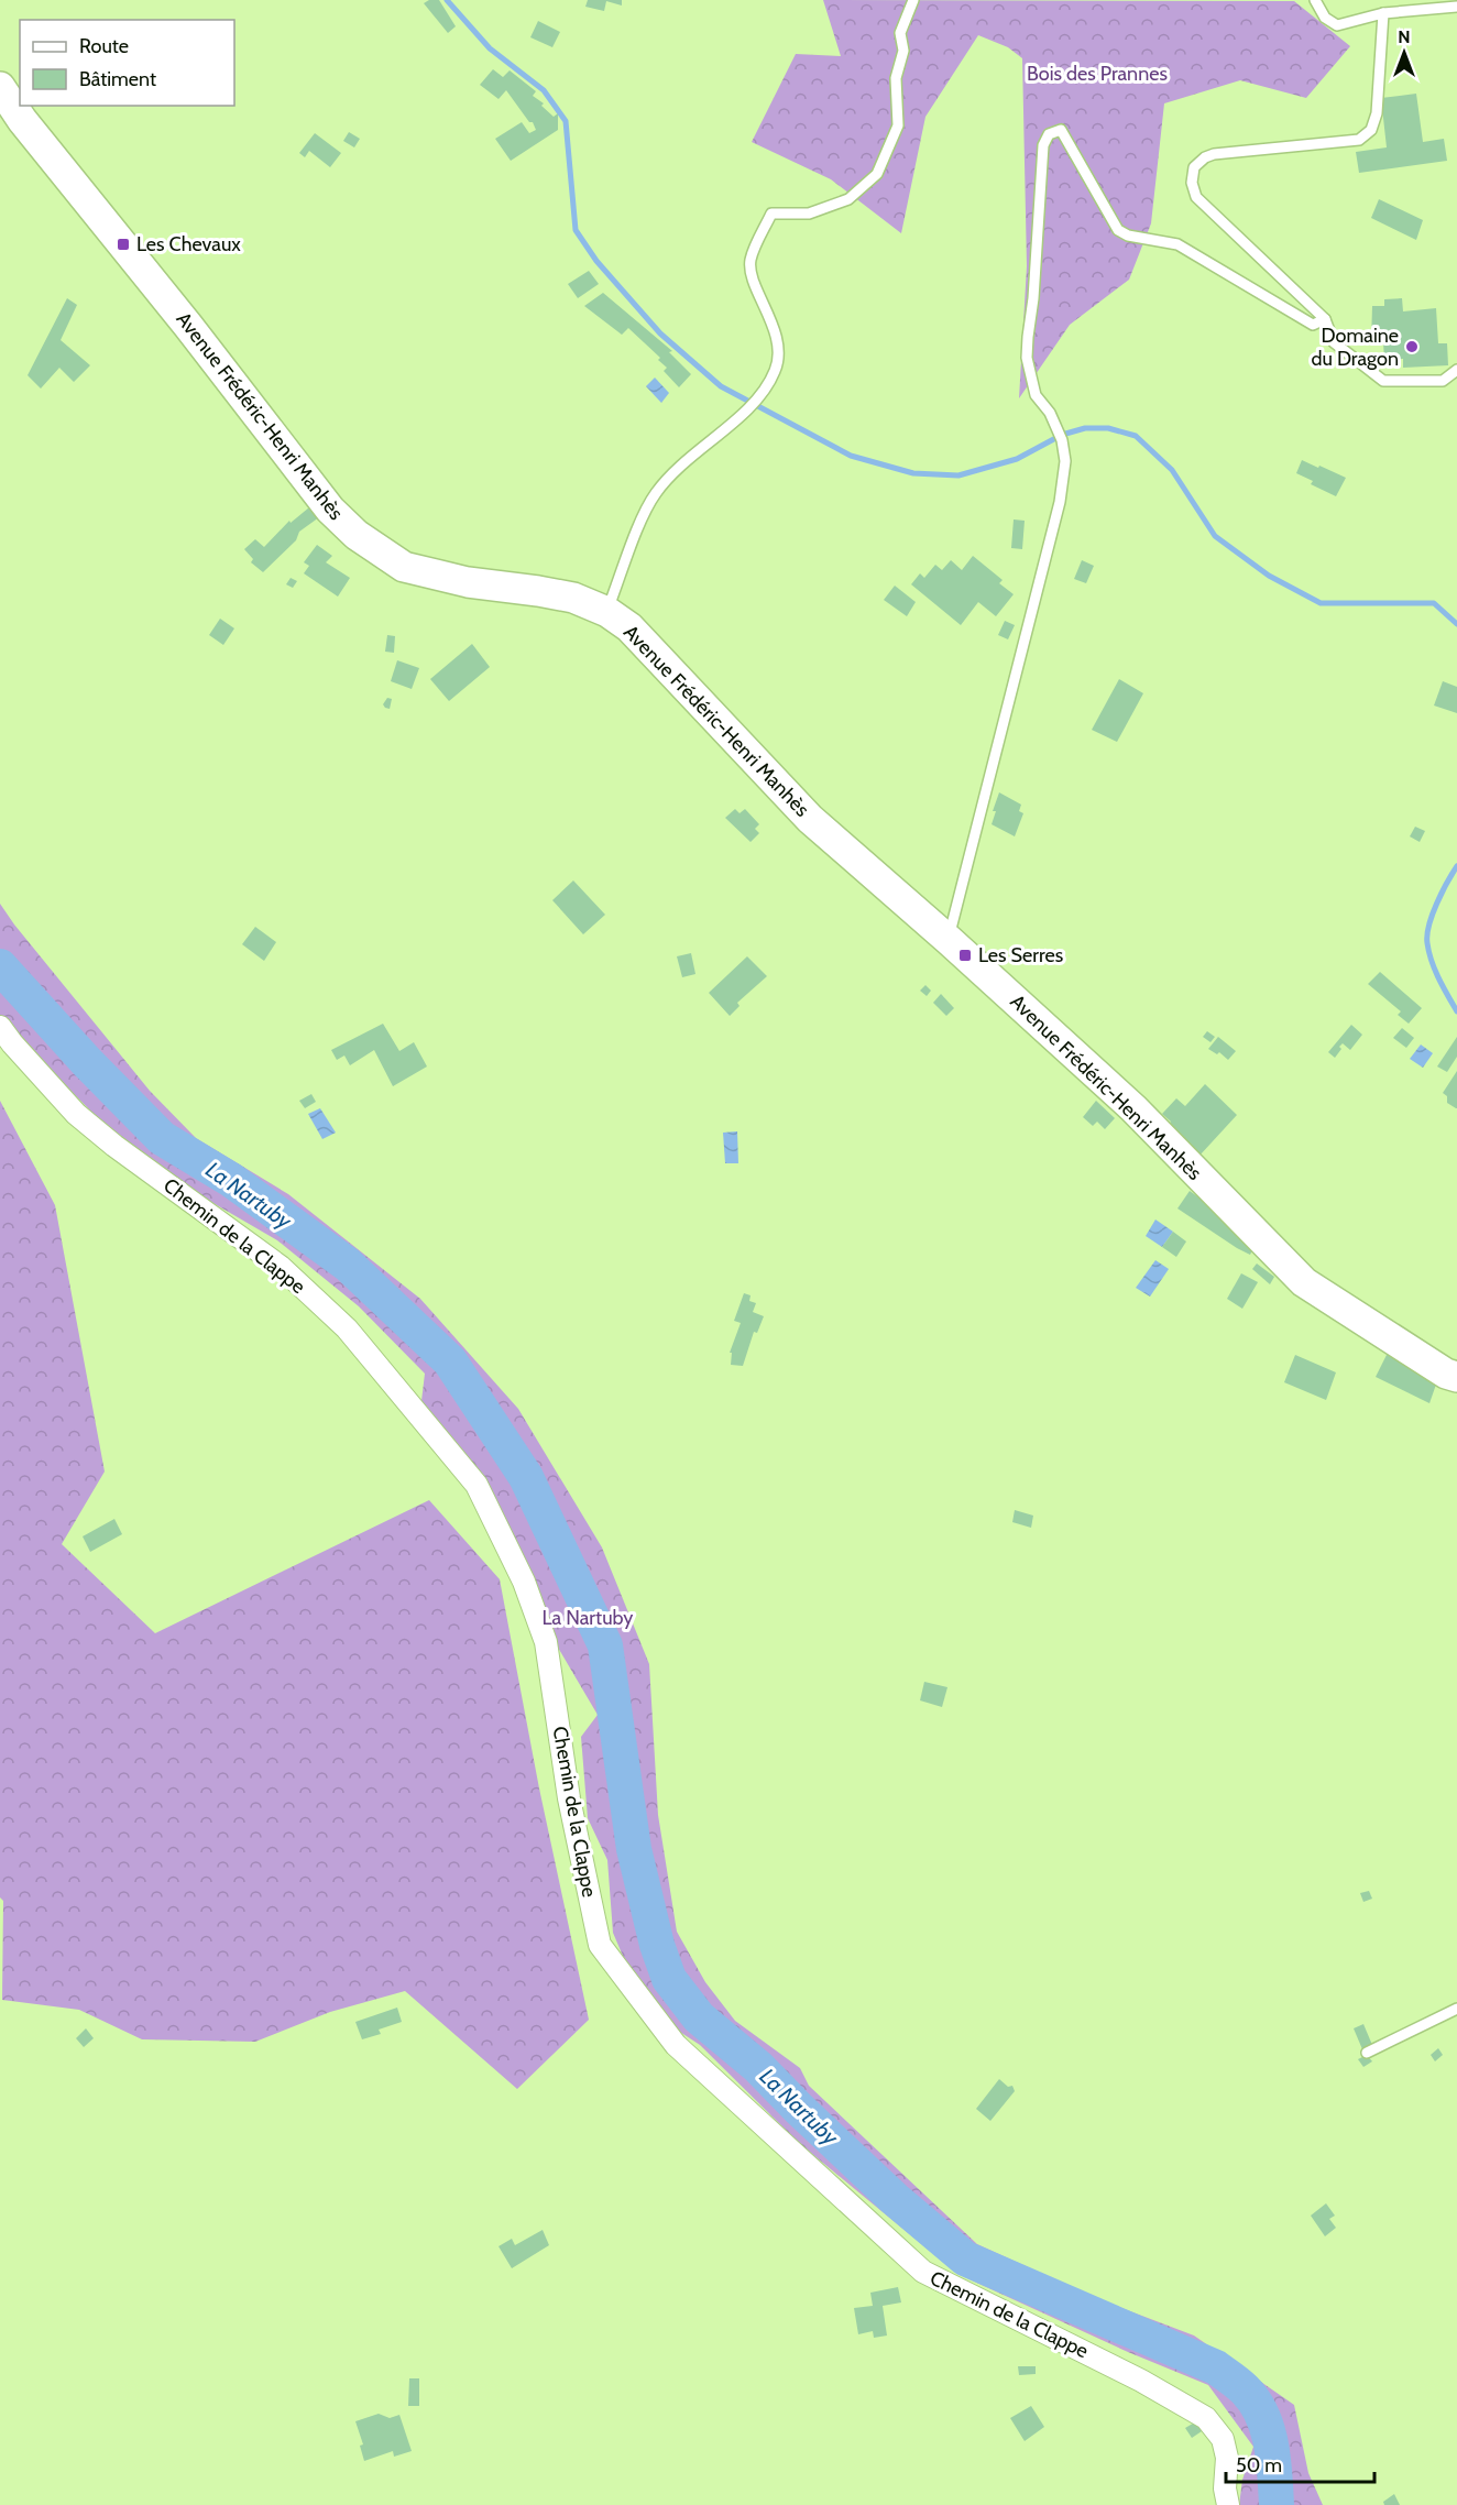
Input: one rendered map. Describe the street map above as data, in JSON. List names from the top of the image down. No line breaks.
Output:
{"streets":{"street":["Avenue Frédéric-Henri Manhès","Chemin de la Clappe"]},"water":["La Nartuby"],"parks":["Bois des Prannes","La Nartuby"],"places":{"transit":["Les Chevaux","Les Serres"],"other":["Domaine du Dragon"]},"legend":["Route","Bâtiment"],"scale_bar":"50 m","north":"top"}
